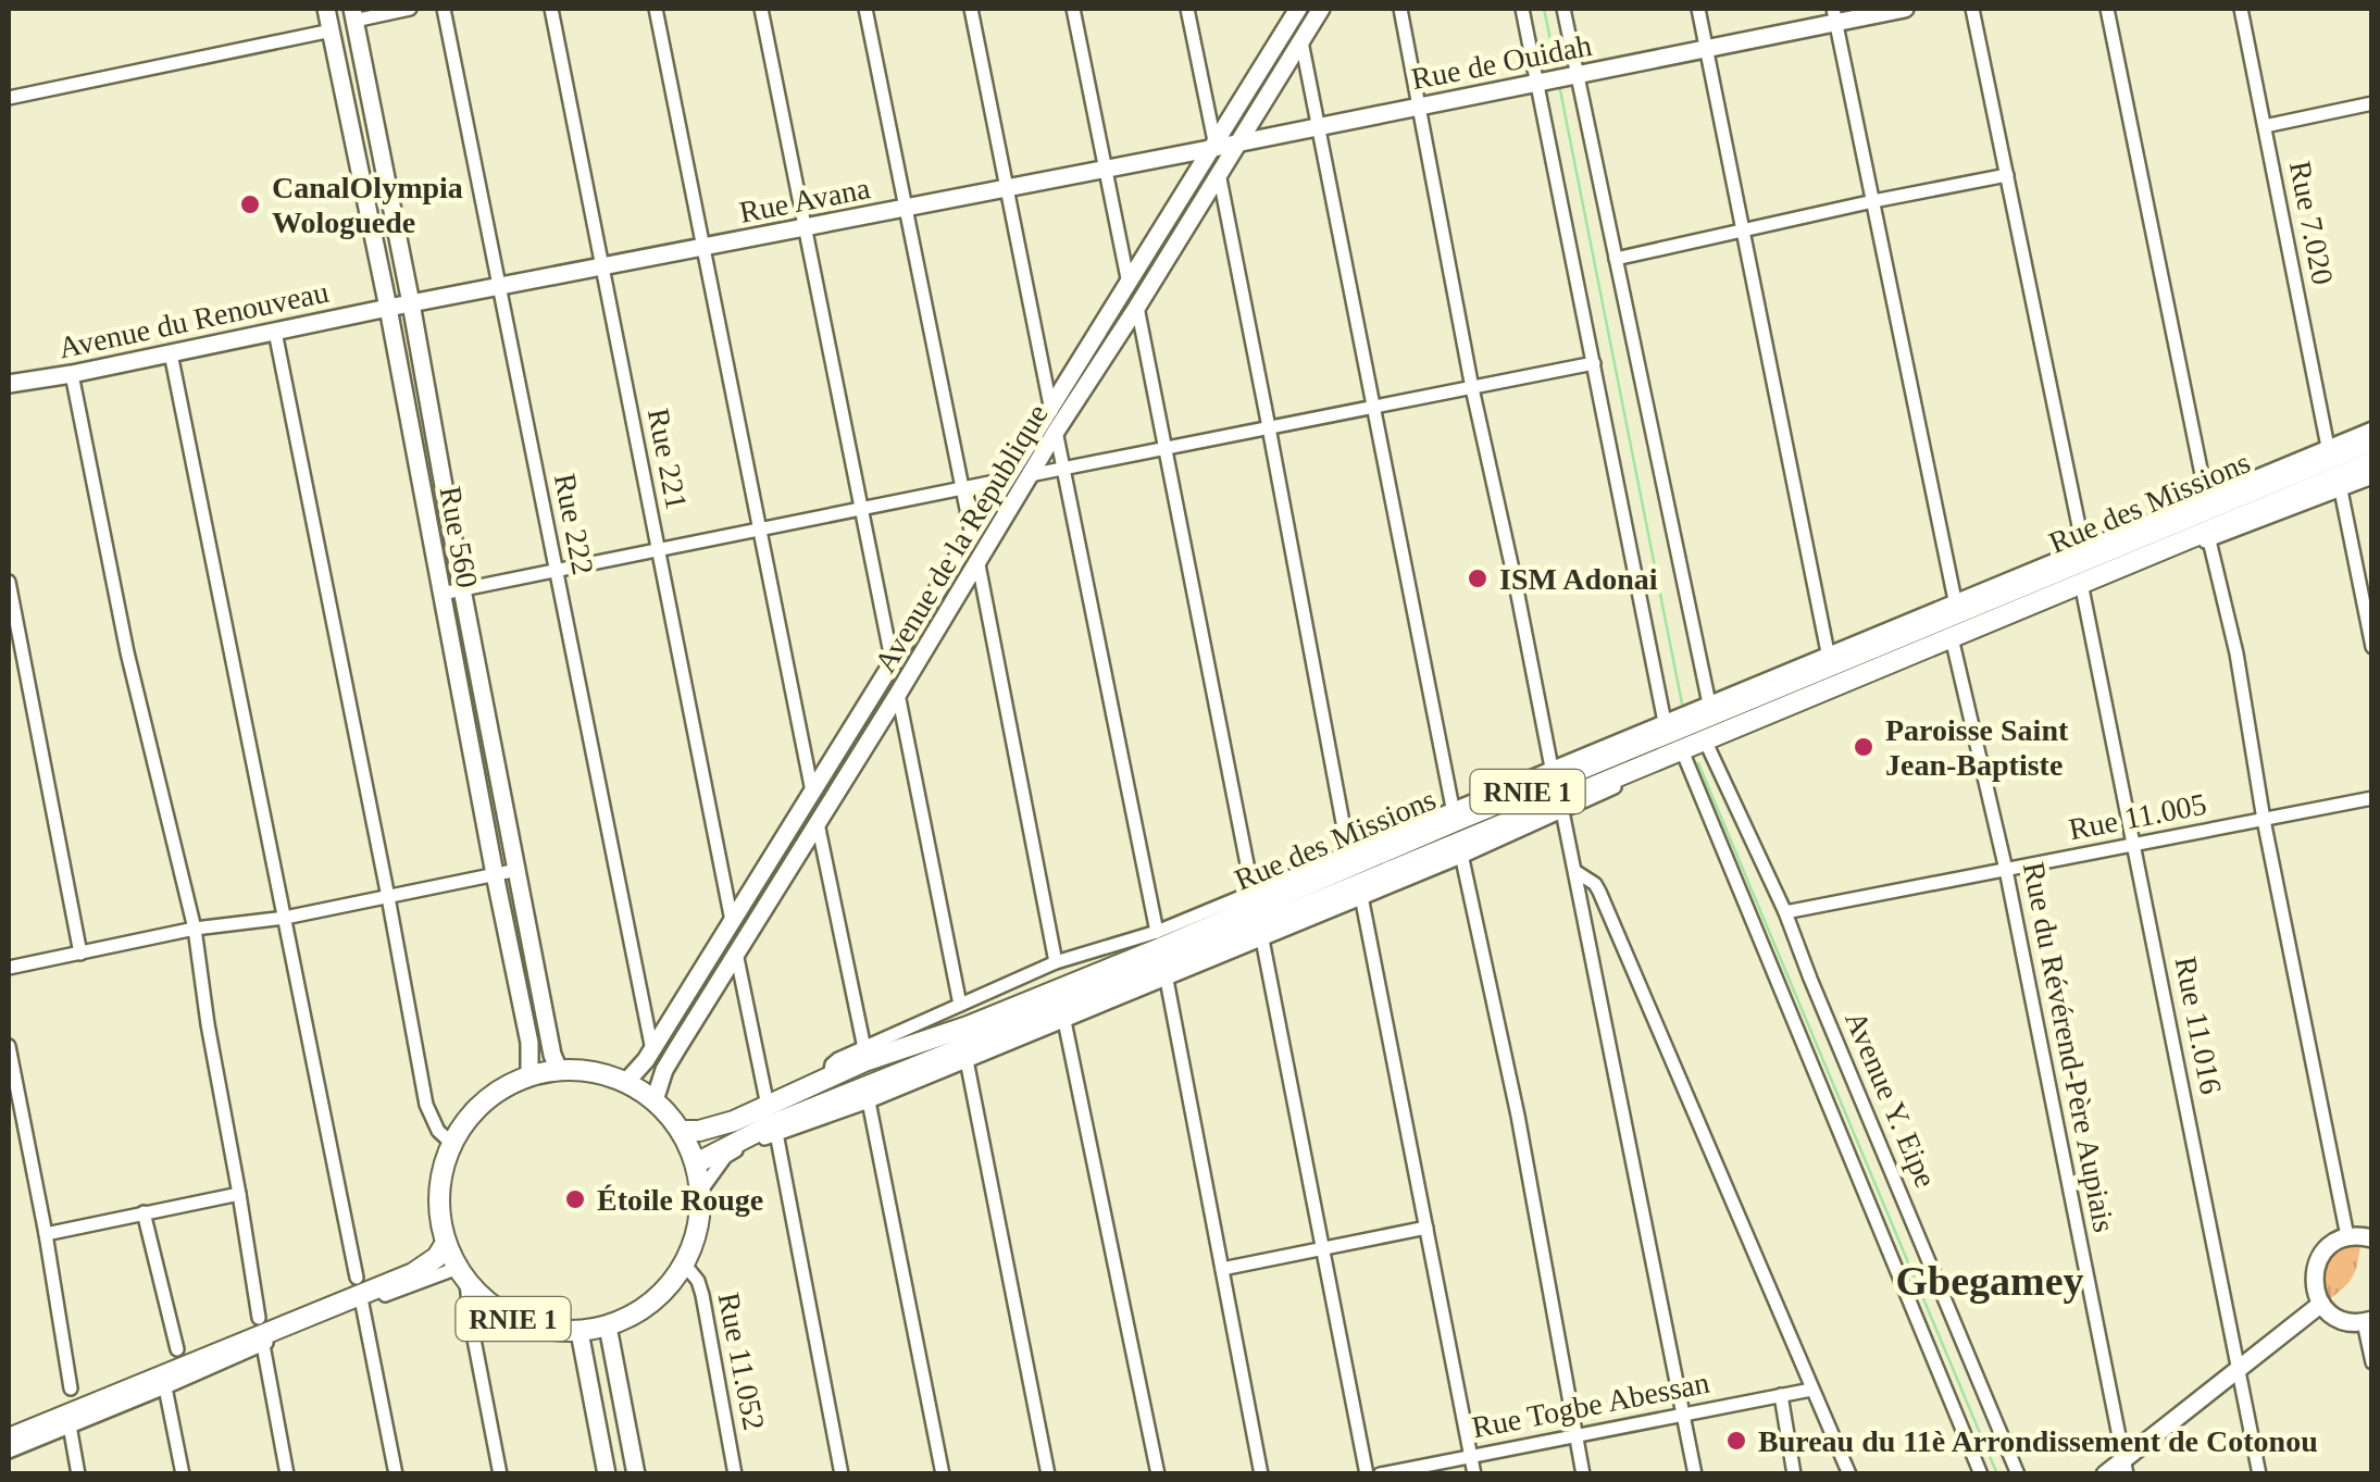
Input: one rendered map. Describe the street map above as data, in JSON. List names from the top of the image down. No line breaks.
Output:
{"streets":{"highway":["Rue des Missions","RNIE 1"],"main road":["Rue de Ouidah","Rue Avana","Avenue du Renouveau","Rue 560","Avenue de la République"],"street":["Rue 7.020","Rue 221","Rue 222","Rue 11.005","Rue 11.016","Rue du Révérend-Père Aupiais","Avenue Y. Eipe","Rue 11.052","Rue Togbe Abessan"]},"crossings":[["Rue de Ouidah","Rue Avana"],["Rue de Ouidah","Avenue de la République"],["Rue Avana","Avenue du Renouveau"],["Rue Avana","Rue 221"],["Rue Avana","Rue 222"],["Rue Avana","Rue 560"],["Rue Avana","Avenue de la République"],["Avenue du Renouveau","Rue 560"],["Rue 221","Avenue de la République"],["Rue des Missions","Rue 560"],["Rue des Missions","Avenue de la République"],["Rue des Missions","RNIE 1"],["Rue des Missions","Rue 11.052"],["Rue 222","Avenue de la République"],["Rue 560","Avenue de la République"],["Rue 560","RNIE 1"],["Rue 560","Rue 11.052"],["Avenue de la République","RNIE 1"],["Avenue de la République","Rue 11.052"],["RNIE 1","Rue 11.052"],["Rue 11.005","Rue 11.016"],["Rue 11.005","Rue du Révérend-Père Aupiais"],["Rue 11.005","Avenue Y. Eipe"]],"districts":["Gbegamey"],"places":["CanalOlympia Wologuede","ISM Adonai","Paroisse Saint Jean-Baptiste","Étoile Rouge","Bureau du 11è Arrondissement de Cotonou"]}
